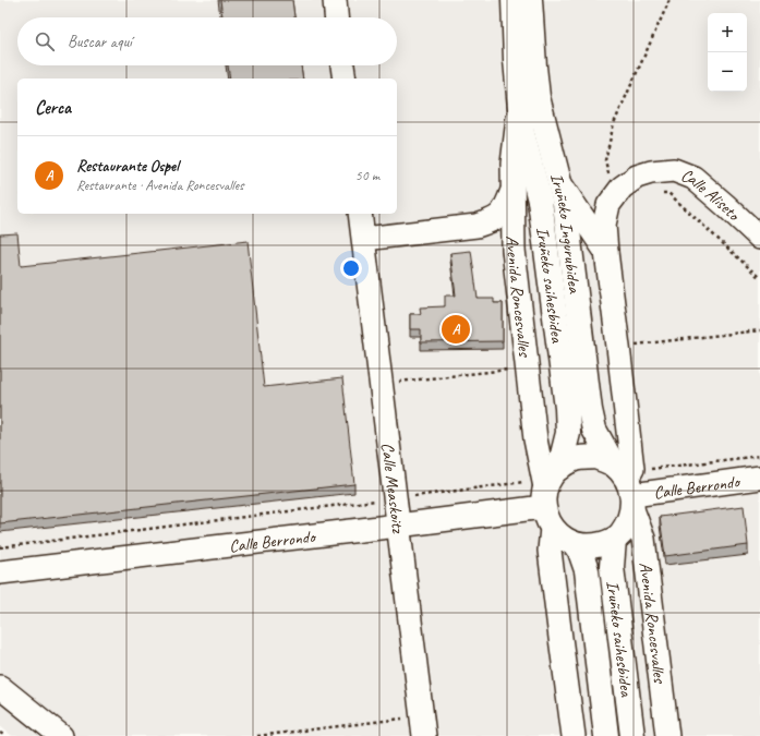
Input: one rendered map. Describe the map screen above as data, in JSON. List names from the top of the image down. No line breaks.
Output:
{"streets":{"highway":["Iruñeko Ingurubidea","Iruñeko saihesbidea"],"street":["Calle Aliseto","Avenida Roncesvalles","Calle Berrondo","Calle Measkoitz"]},"crossings":[["Iruñeko Ingurubidea","Iruñeko saihesbidea"],["Iruñeko Ingurubidea","Avenida Roncesvalles"],["Iruñeko Ingurubidea","Calle Berrondo"],["Iruñeko saihesbidea","Avenida Roncesvalles"],["Iruñeko saihesbidea","Calle Berrondo"],["Avenida Roncesvalles","Calle Berrondo"],["Calle Berrondo","Calle Measkoitz"]],"page":{"map_buttons":["+","−"],"search":"Buscar aquí","heading":"Cerca","list":[{"mark":"A","name":"Restaurante Ospel","note":"Restaurante · Avenida Roncesvalles","value":"50 m"}],"pins":"A"}}
